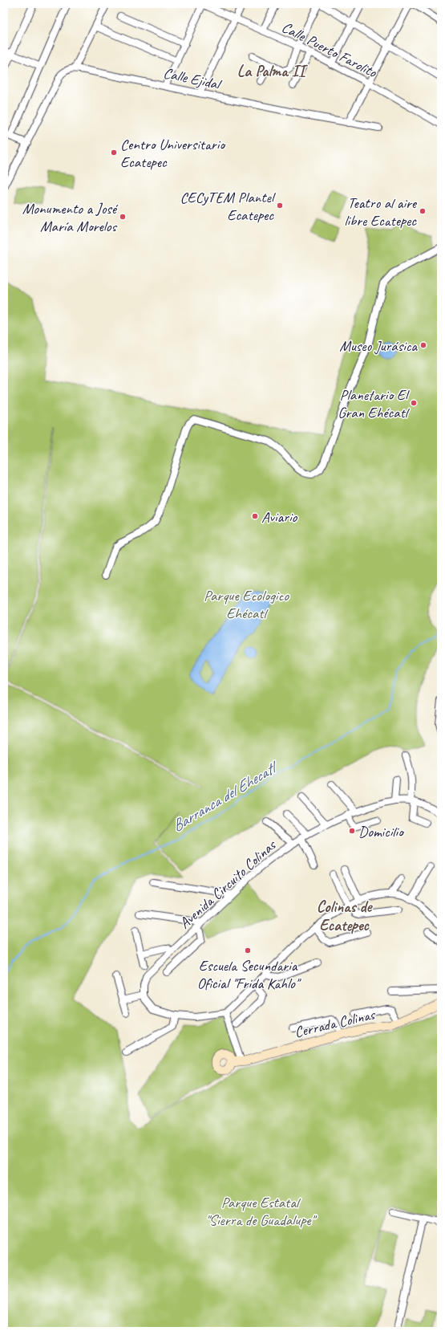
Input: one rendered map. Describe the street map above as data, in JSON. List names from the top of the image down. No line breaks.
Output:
{"streets":{"main road":["Cerrada Colinas"],"street":["Calle Puerto Farolito","Calle Ejidal","Avenida Circuito Colinas"]},"districts":["La Palma II","Colinas de Ecatepec"],"water":["Barranca del Ehecatl"],"parks":["Parque Ecologico Ehécatl","Parque Estatal \"Sierra de Guadalupe\""],"places":["Centro Universitario Ecatepec","CECyTEM Plantel Ecatepec","Teatro al aire libre Ecatepec","Monumento a José María Morelos","Museo Jurásica","Planetario El Gran Ehécatl","Aviario","Domicilio","Escuela Secundaria Oficial \"Frida Kahlo\""]}
